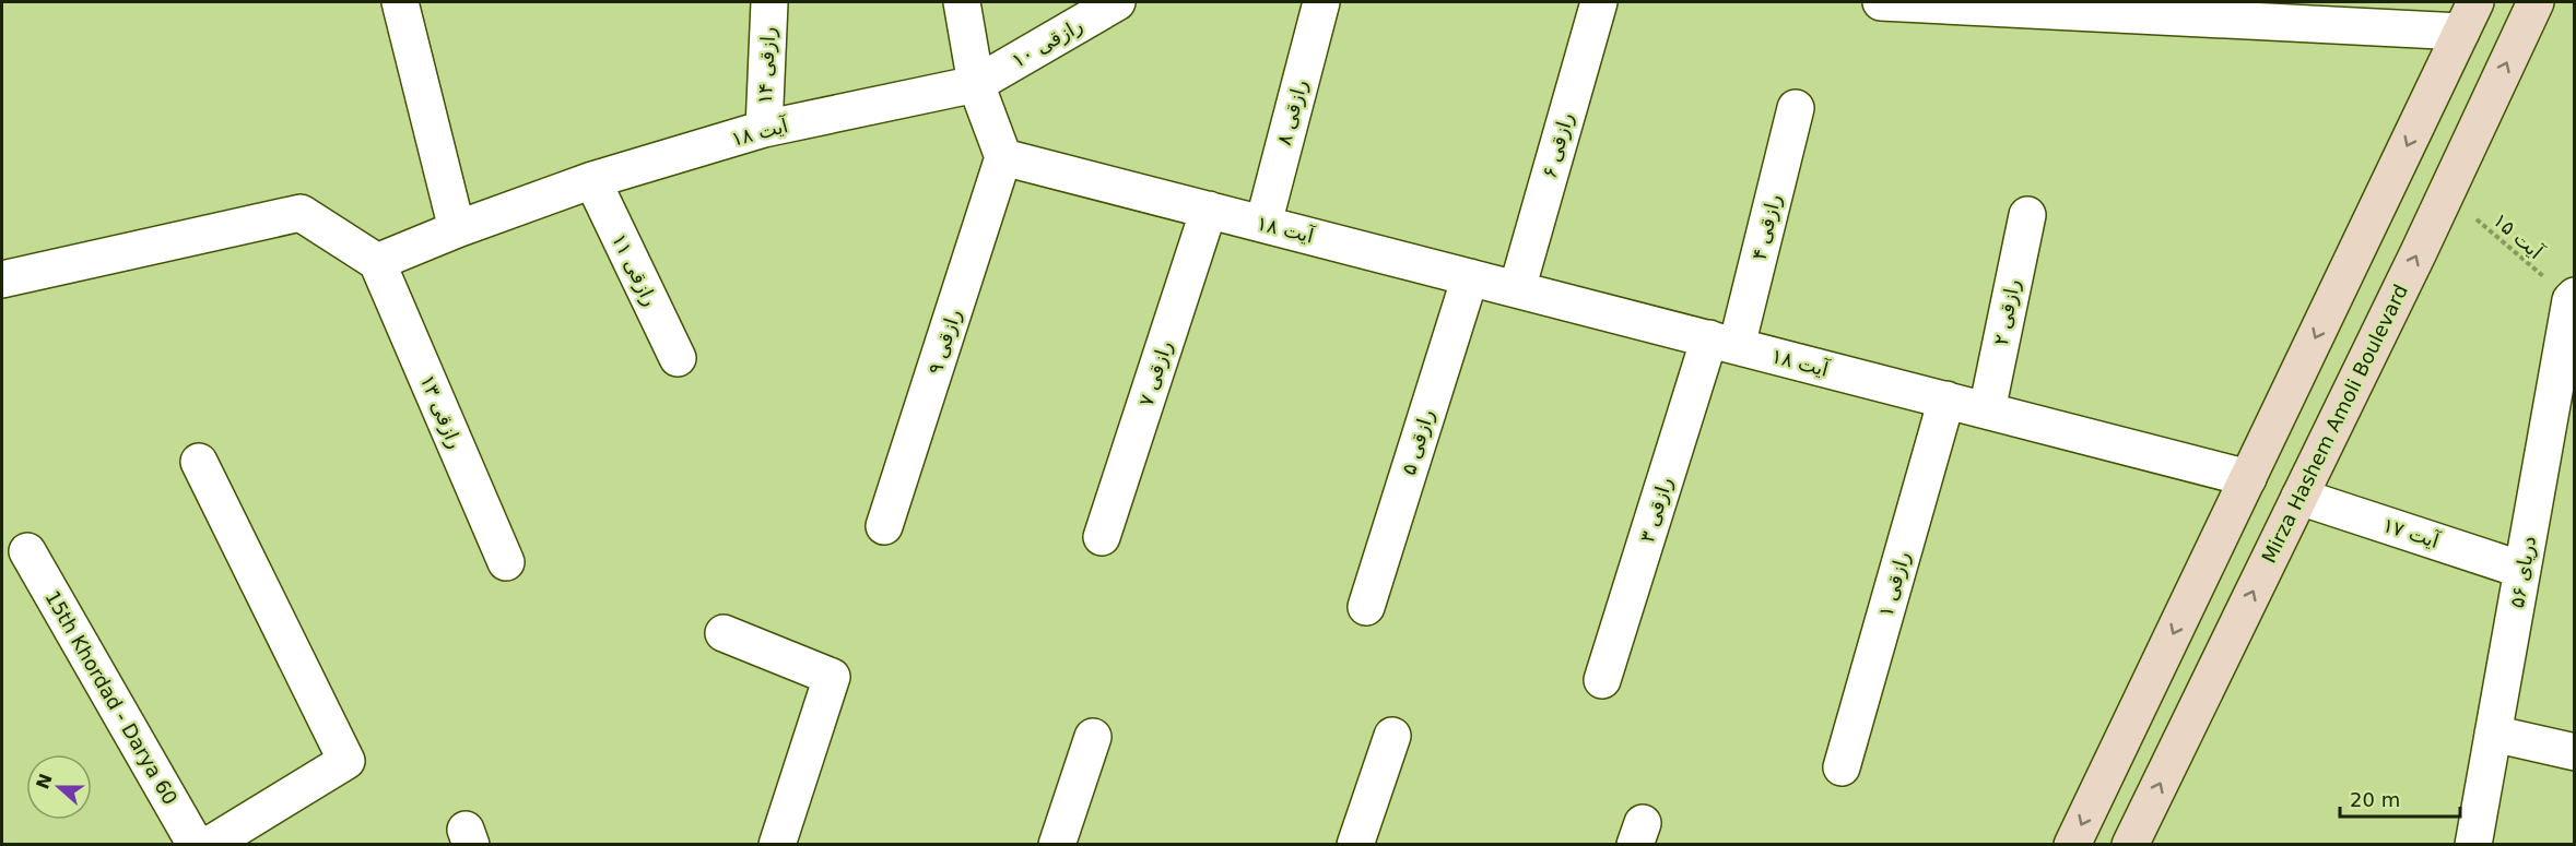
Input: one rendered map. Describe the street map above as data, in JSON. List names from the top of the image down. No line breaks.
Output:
{"streets":{"main road":["Mirza Hashem Amoli Boulevard"],"street":["رازقی ۱۰","رازقی ۱۴","رازقی ۸","آیت ۱۸","رازقی ۶","رازقی ۴","رازقی ۱۱","رازقی ۲","رازقی ۹","رازقی ۷","رازقی ۱۳","رازقی ۵","رازقی ۳","آیت ۱۷","دریای ۵۶","رازقی ۱","15th Khordad - Darya 60"],"path":["آیت ۱۵"]},"crossings":[["رازقی ۱۰","آیت ۱۸"],["رازقی ۱۴","آیت ۱۸"],["رازقی ۸","آیت ۱۸"],["آیت ۱۸","رازقی ۶"],["آیت ۱۸","رازقی ۴"],["آیت ۱۸","رازقی ۱۱"],["آیت ۱۸","رازقی ۲"],["آیت ۱۸","رازقی ۹"],["آیت ۱۸","رازقی ۷"],["آیت ۱۸","رازقی ۱۳"],["آیت ۱۸","رازقی ۵"],["آیت ۱۸","رازقی ۳"],["آیت ۱۸","رازقی ۱"],["رازقی ۴","رازقی ۳"],["آیت ۱۵","Mirza Hashem Amoli Boulevard"],["آیت ۱۵","دریای ۵۶"],["Mirza Hashem Amoli Boulevard","آیت ۱۷"],["آیت ۱۷","دریای ۵۶"]],"scale_bar":"20 m","north":"left"}
